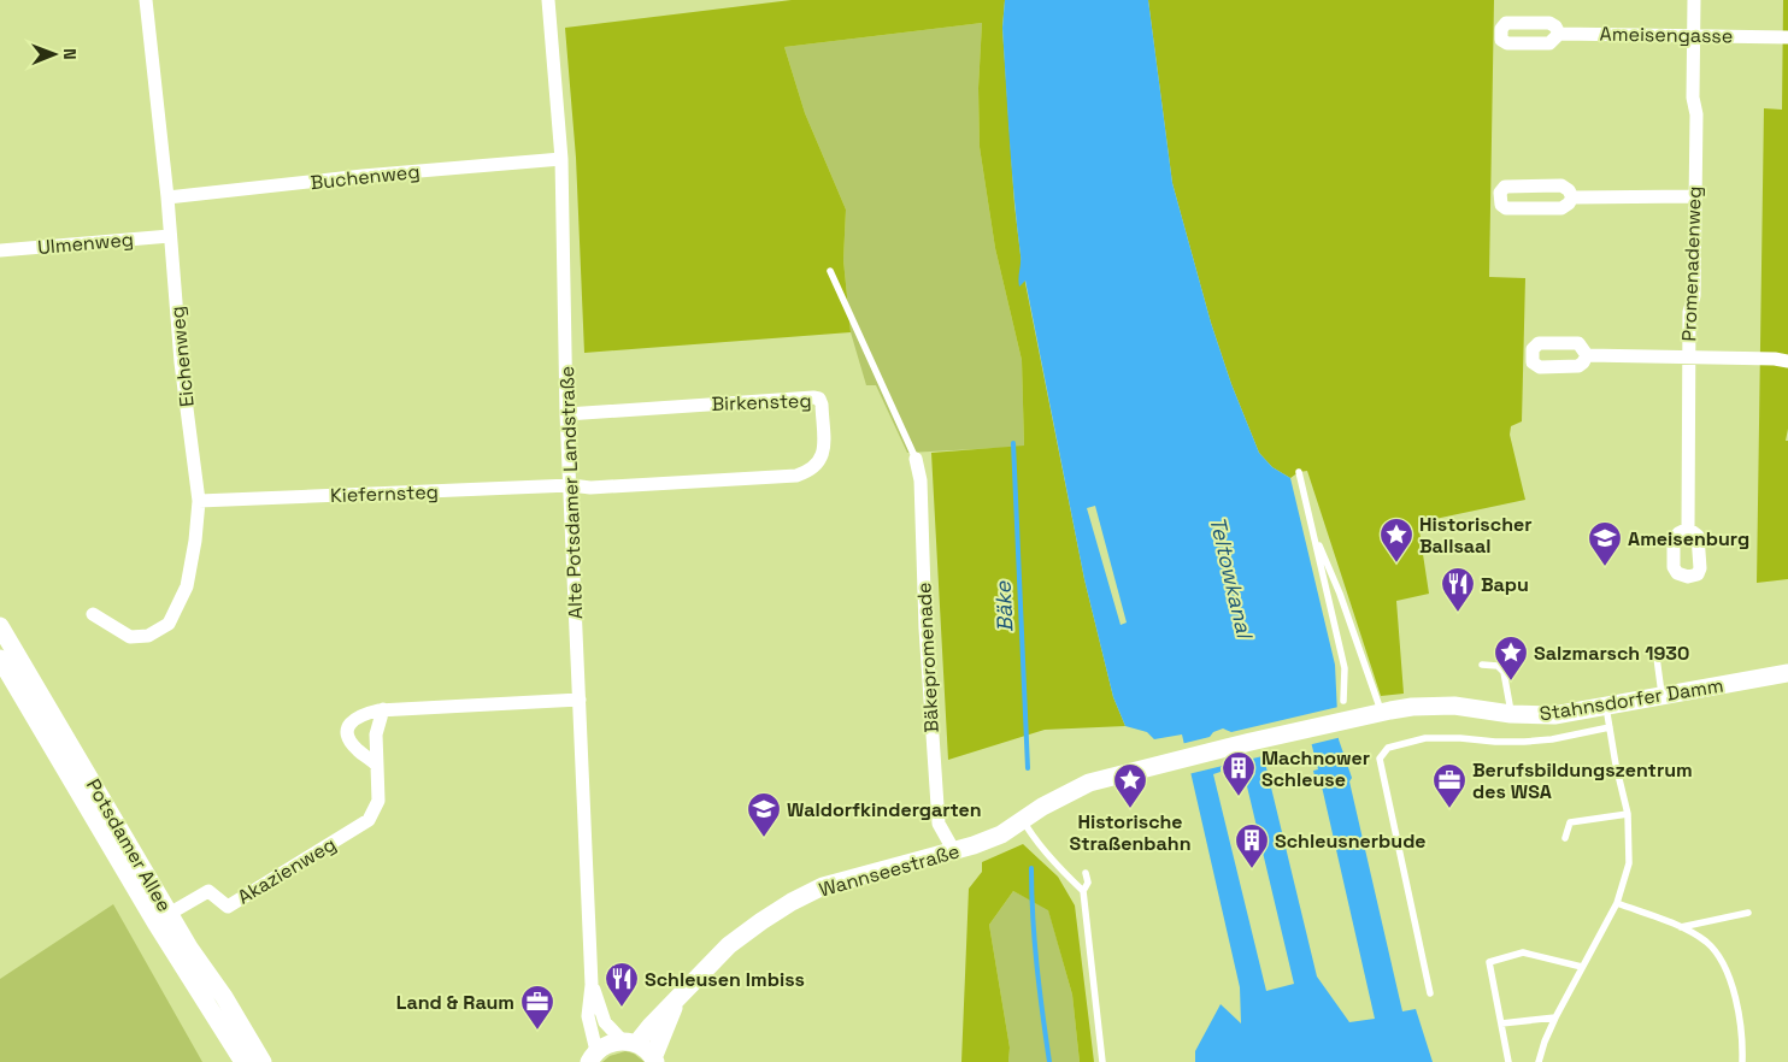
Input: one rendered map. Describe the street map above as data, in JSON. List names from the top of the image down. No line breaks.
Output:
{"streets":{"street":["Ameisengasse","Buchenweg","Ulmenweg","Promenadenweg","Eichenweg","Birkensteg","Alte Potsdamer Landstraße","Kiefernsteg","Bäkepromenade","Stahnsdorfer Damm","Potsdamer Allee","Akazienweg","Wannseestraße"]},"crossings":[["Ameisengasse","Promenadenweg"],["Buchenweg","Eichenweg"],["Buchenweg","Alte Potsdamer Landstraße"],["Ulmenweg","Eichenweg"],["Eichenweg","Kiefernsteg"],["Birkensteg","Alte Potsdamer Landstraße"],["Birkensteg","Kiefernsteg"],["Alte Potsdamer Landstraße","Kiefernsteg"],["Alte Potsdamer Landstraße","Wannseestraße"],["Bäkepromenade","Wannseestraße"],["Stahnsdorfer Damm","Wannseestraße"],["Potsdamer Allee","Akazienweg"]],"water":["Teltowkanal","Bäke"],"places":{"place":["Historischer Ballsaal","Salzmarsch 1930","Historische Straßenbahn"],"school or university":["Ameisenburg","Waldorfkindergarten"],"restaurant":["Bapu","Schleusen Imbiss"],"building":["Machnower Schleuse","Schleusnerbude"],"office":["Berufsbildungszentrum des WSA","Land & Raum"]},"north":"right"}
